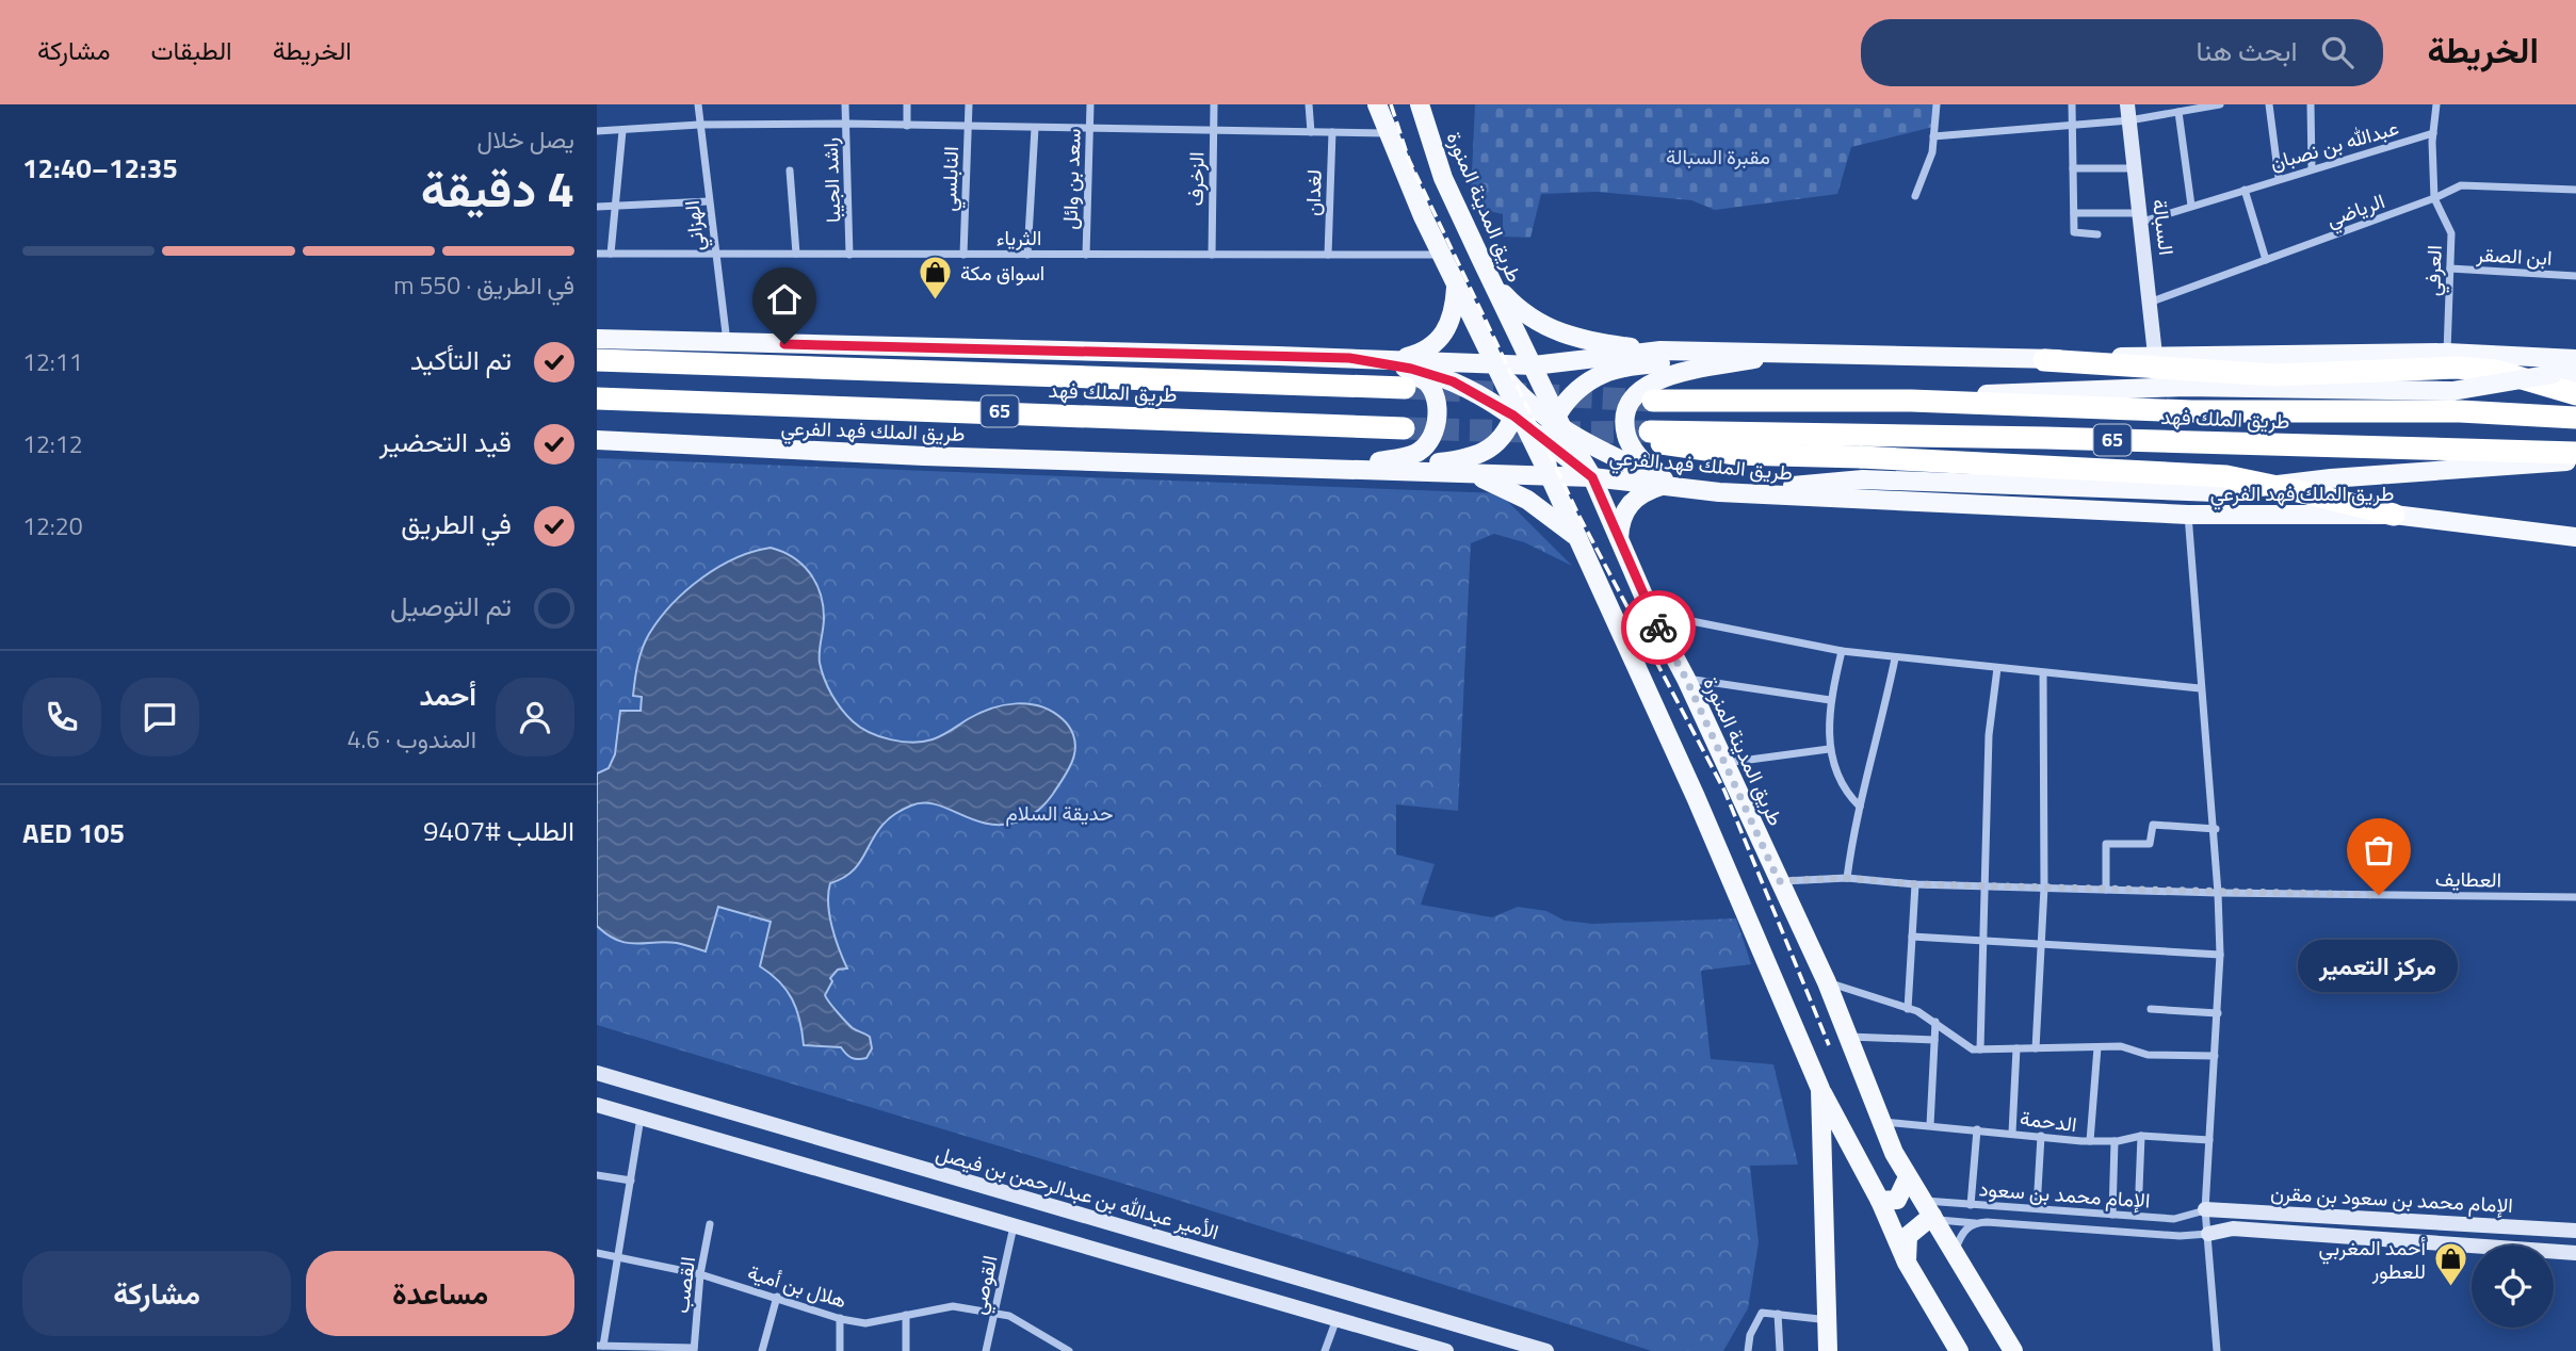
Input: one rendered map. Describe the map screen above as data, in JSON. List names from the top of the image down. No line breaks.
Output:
{"streets":{"highway":["طريق الملك فهد","65"],"main road":["طريق المدينة المنورة","السبالة","طريق الملك فهد الفرعي","الأمير عبدالله بن عبدالرحمن بن فيصل","الإمام محمد بن سعود بن مقرن"],"street":["عبدالله بن نصبان","النابلسي","سعد بن وائل","الزخرف","راشد الجيبا","لغدان","الرياضي","الهزاني","الثرياء","ابن الصقر","العرفي","العطايف","الدحمة","الإمام محمد بن سعود","القصب","القوصي","هلال بن أمية"]},"crossings":[["عبدالله بن نصبان","السبالة"],["عبدالله بن نصبان","العرفي"],["النابلسي","الثرياء"],["سعد بن وائل","الثرياء"],["الزخرف","الثرياء"],["راشد الجيبا","الثرياء"],["لغدان","الثرياء"],["طريق المدينة المنورة","طريق الملك فهد الفرعي"],["طريق المدينة المنورة","العطايف"],["طريق المدينة المنورة","الدحمة"],["طريق المدينة المنورة","الإمام محمد بن سعود"],["الرياضي","السبالة"],["الرياضي","العرفي"],["الهزاني","الثرياء"],["ابن الصقر","العرفي"],["طريق الملك فهد","طريق الملك فهد الفرعي"],["الإمام محمد بن سعود","الإمام محمد بن سعود بن مقرن"],["القصب","هلال بن أمية"],["القوصي","هلال بن أمية"]],"parks":["مقبرة السبالة","حديقة السلام"],"places":{"shop":["اسواق مكة","أحمد المغربي للعطور"],"other":["مركز التعمير"]},"page":{"header":"الخريطة","search":"ابحث هنا","nav":["الخريطة","الطبقات","مشاركة"],"heading":["4 دقيقة","يصل خلال","12:35–12:40"],"panel":["أحمد","المندوب · 4.6","الطلب #9407","AED 105"],"bar":"في الطريق · 550 m","list":[["تم التأكيد","12:11"],["قيد التحضير","12:12"],["في الطريق","12:20"],"تم التوصيل"],"bubble":"مركز التعمير","buttons":["مساعدة","مشاركة"]}}
